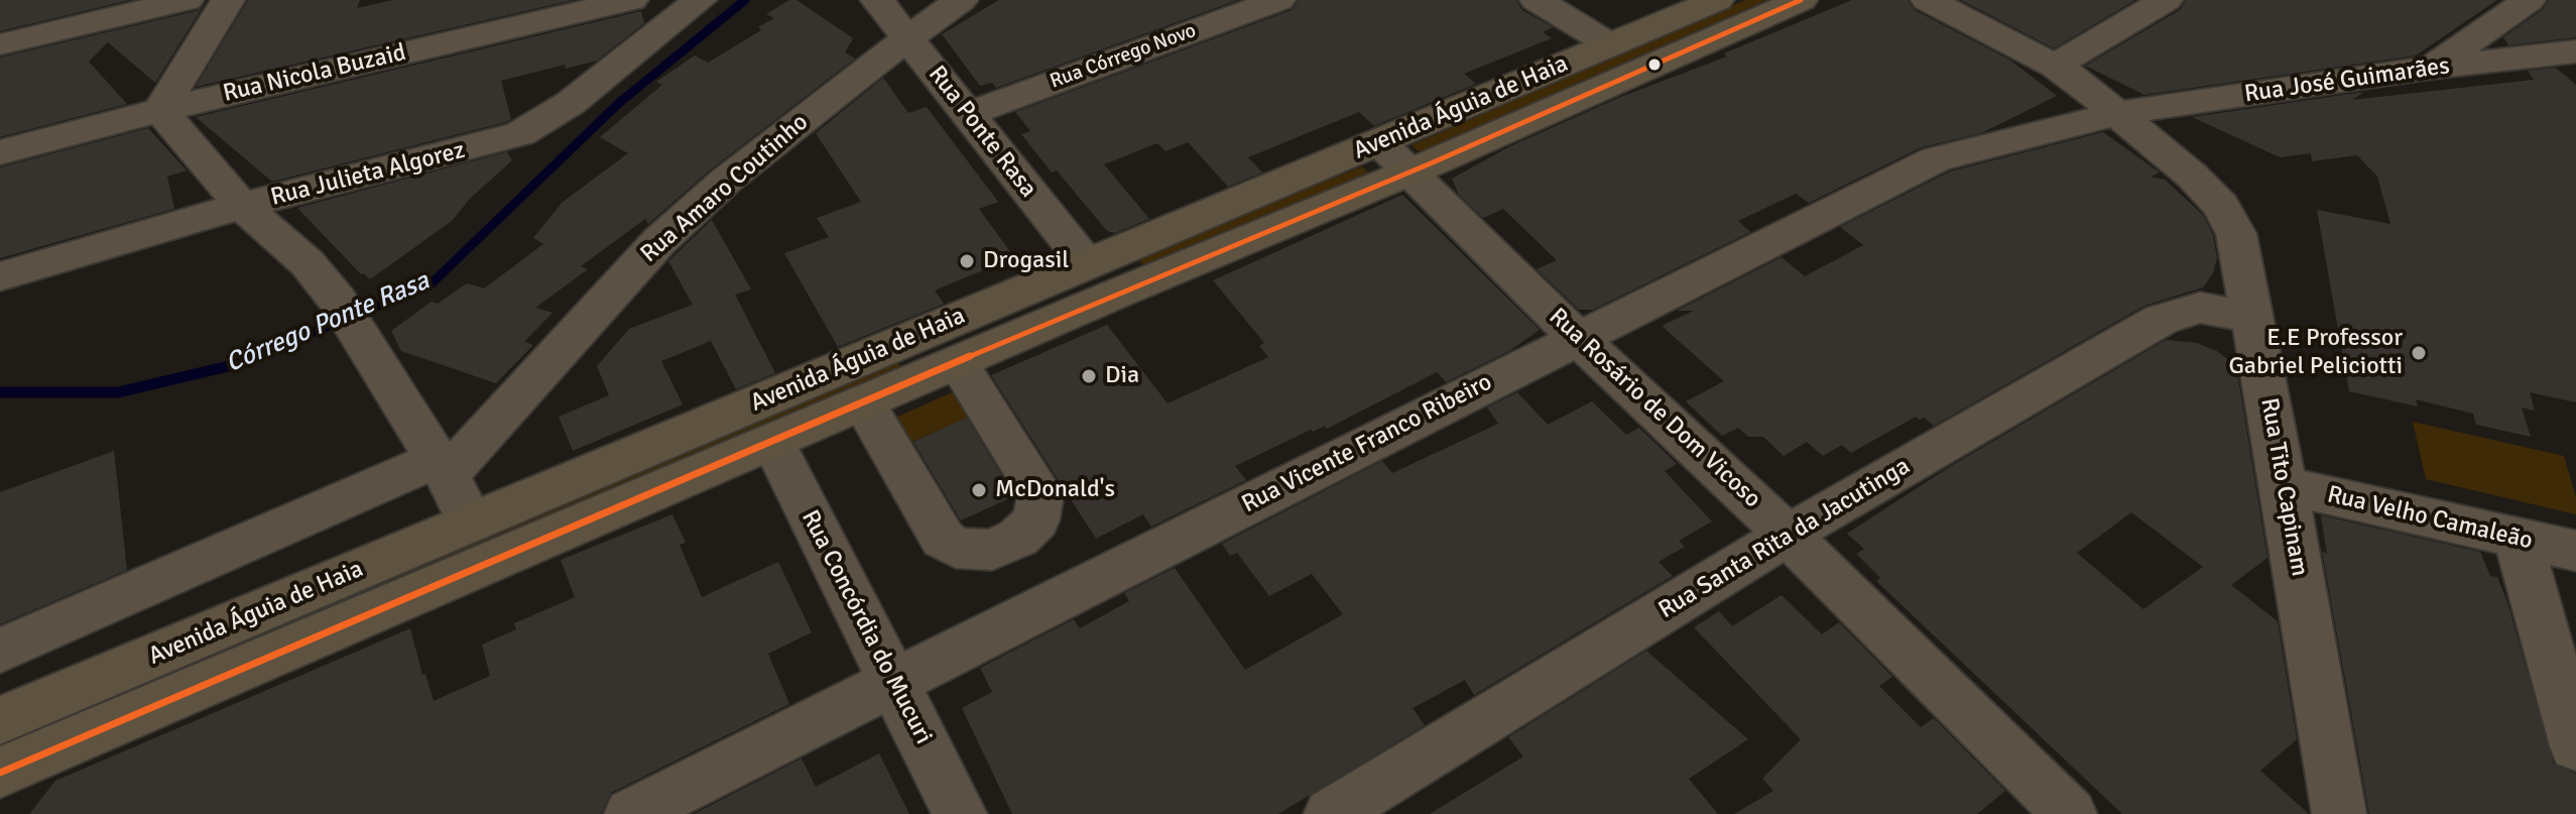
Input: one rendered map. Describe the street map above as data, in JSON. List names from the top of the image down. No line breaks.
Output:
{"streets":{"main road":["Avenida Águia de Haia"],"street":["Rua Córrego Novo","Rua Nicola Buzaid","Rua José Guimarães","Rua Ponte Rasa","Rua Julieta Algorez","Rua Amaro Coutinho","Rua Rosário de Dom Vicoso","Rua Vicente Franco Ribeiro","Rua Tito Capinam","Rua Velho Camaleão","Rua Santa Rita da Jacutinga","Rua Concórdia do Mucuri"]},"crossings":[["Rua Córrego Novo","Rua Ponte Rasa"],["Rua José Guimarães","Rua Vicente Franco Ribeiro"],["Rua José Guimarães","Rua Tito Capinam"],["Avenida Águia de Haia","Rua Ponte Rasa"],["Avenida Águia de Haia","Rua Rosário de Dom Vicoso"],["Avenida Águia de Haia","Rua Concórdia do Mucuri"],["Rua Ponte Rasa","Rua Amaro Coutinho"],["Rua Rosário de Dom Vicoso","Rua Vicente Franco Ribeiro"],["Rua Rosário de Dom Vicoso","Rua Santa Rita da Jacutinga"],["Rua Vicente Franco Ribeiro","Rua Tito Capinam"],["Rua Vicente Franco Ribeiro","Rua Concórdia do Mucuri"],["Rua Tito Capinam","Rua Velho Camaleão"],["Rua Tito Capinam","Rua Santa Rita da Jacutinga"]],"water":["Córrego Ponte Rasa"],"places":["Drogasil","E.E Professor Gabriel Peliciotti","Dia","McDonald's"]}
